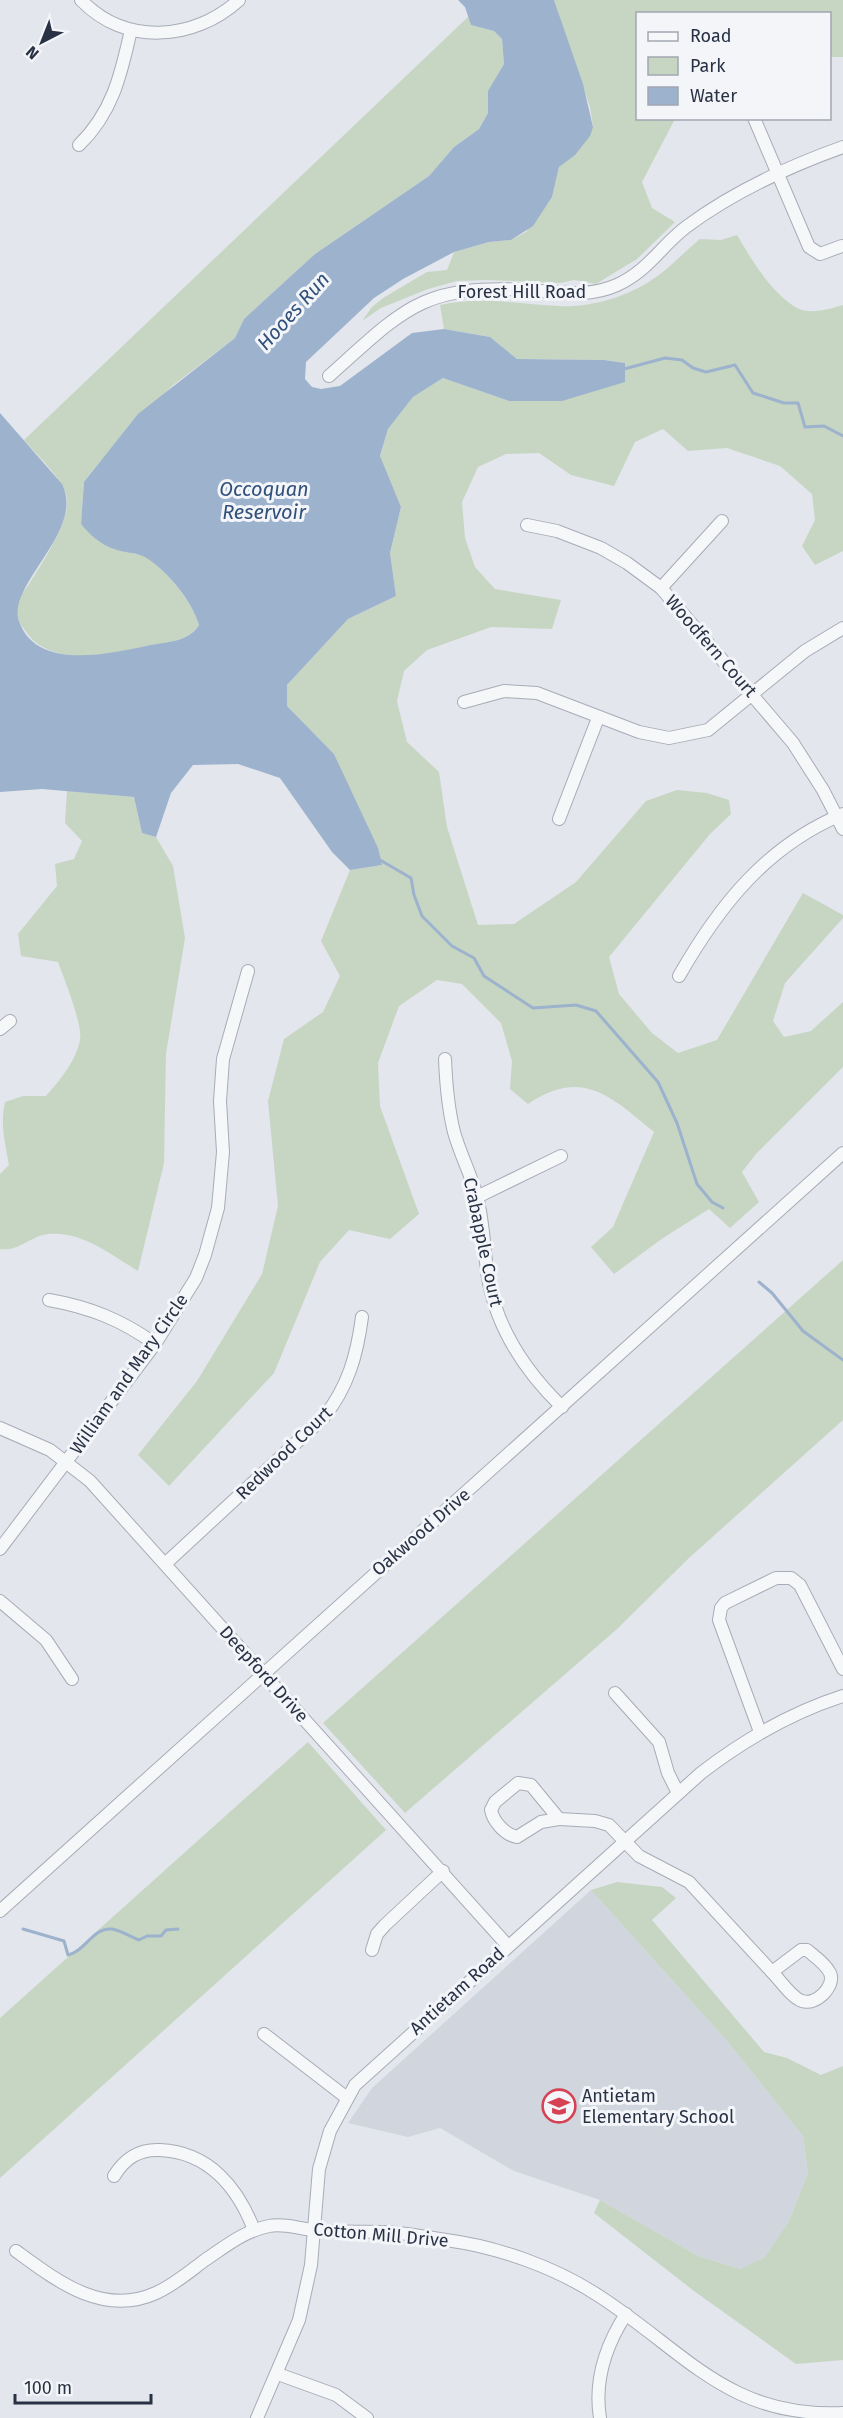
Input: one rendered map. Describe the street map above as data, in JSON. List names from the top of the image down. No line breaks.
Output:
{"streets":{"street":["Forest Hill Road","Woodfern Court","Crabapple Court","William and Mary Circle","Redwood Court","Oakwood Drive","Deepford Drive","Antietam Road","Cotton Mill Drive"]},"crossings":[["Crabapple Court","Oakwood Drive"],["William and Mary Circle","Deepford Drive"],["Redwood Court","Deepford Drive"],["Oakwood Drive","Deepford Drive"],["Deepford Drive","Antietam Road"],["Antietam Road","Cotton Mill Drive"]],"water":["Hooes Run","Occoquan Reservoir"],"places":{"school or university":["Antietam Elementary School"]},"legend":["Road","Park","Water"],"scale_bar":"100 m","north":"bottom left"}
